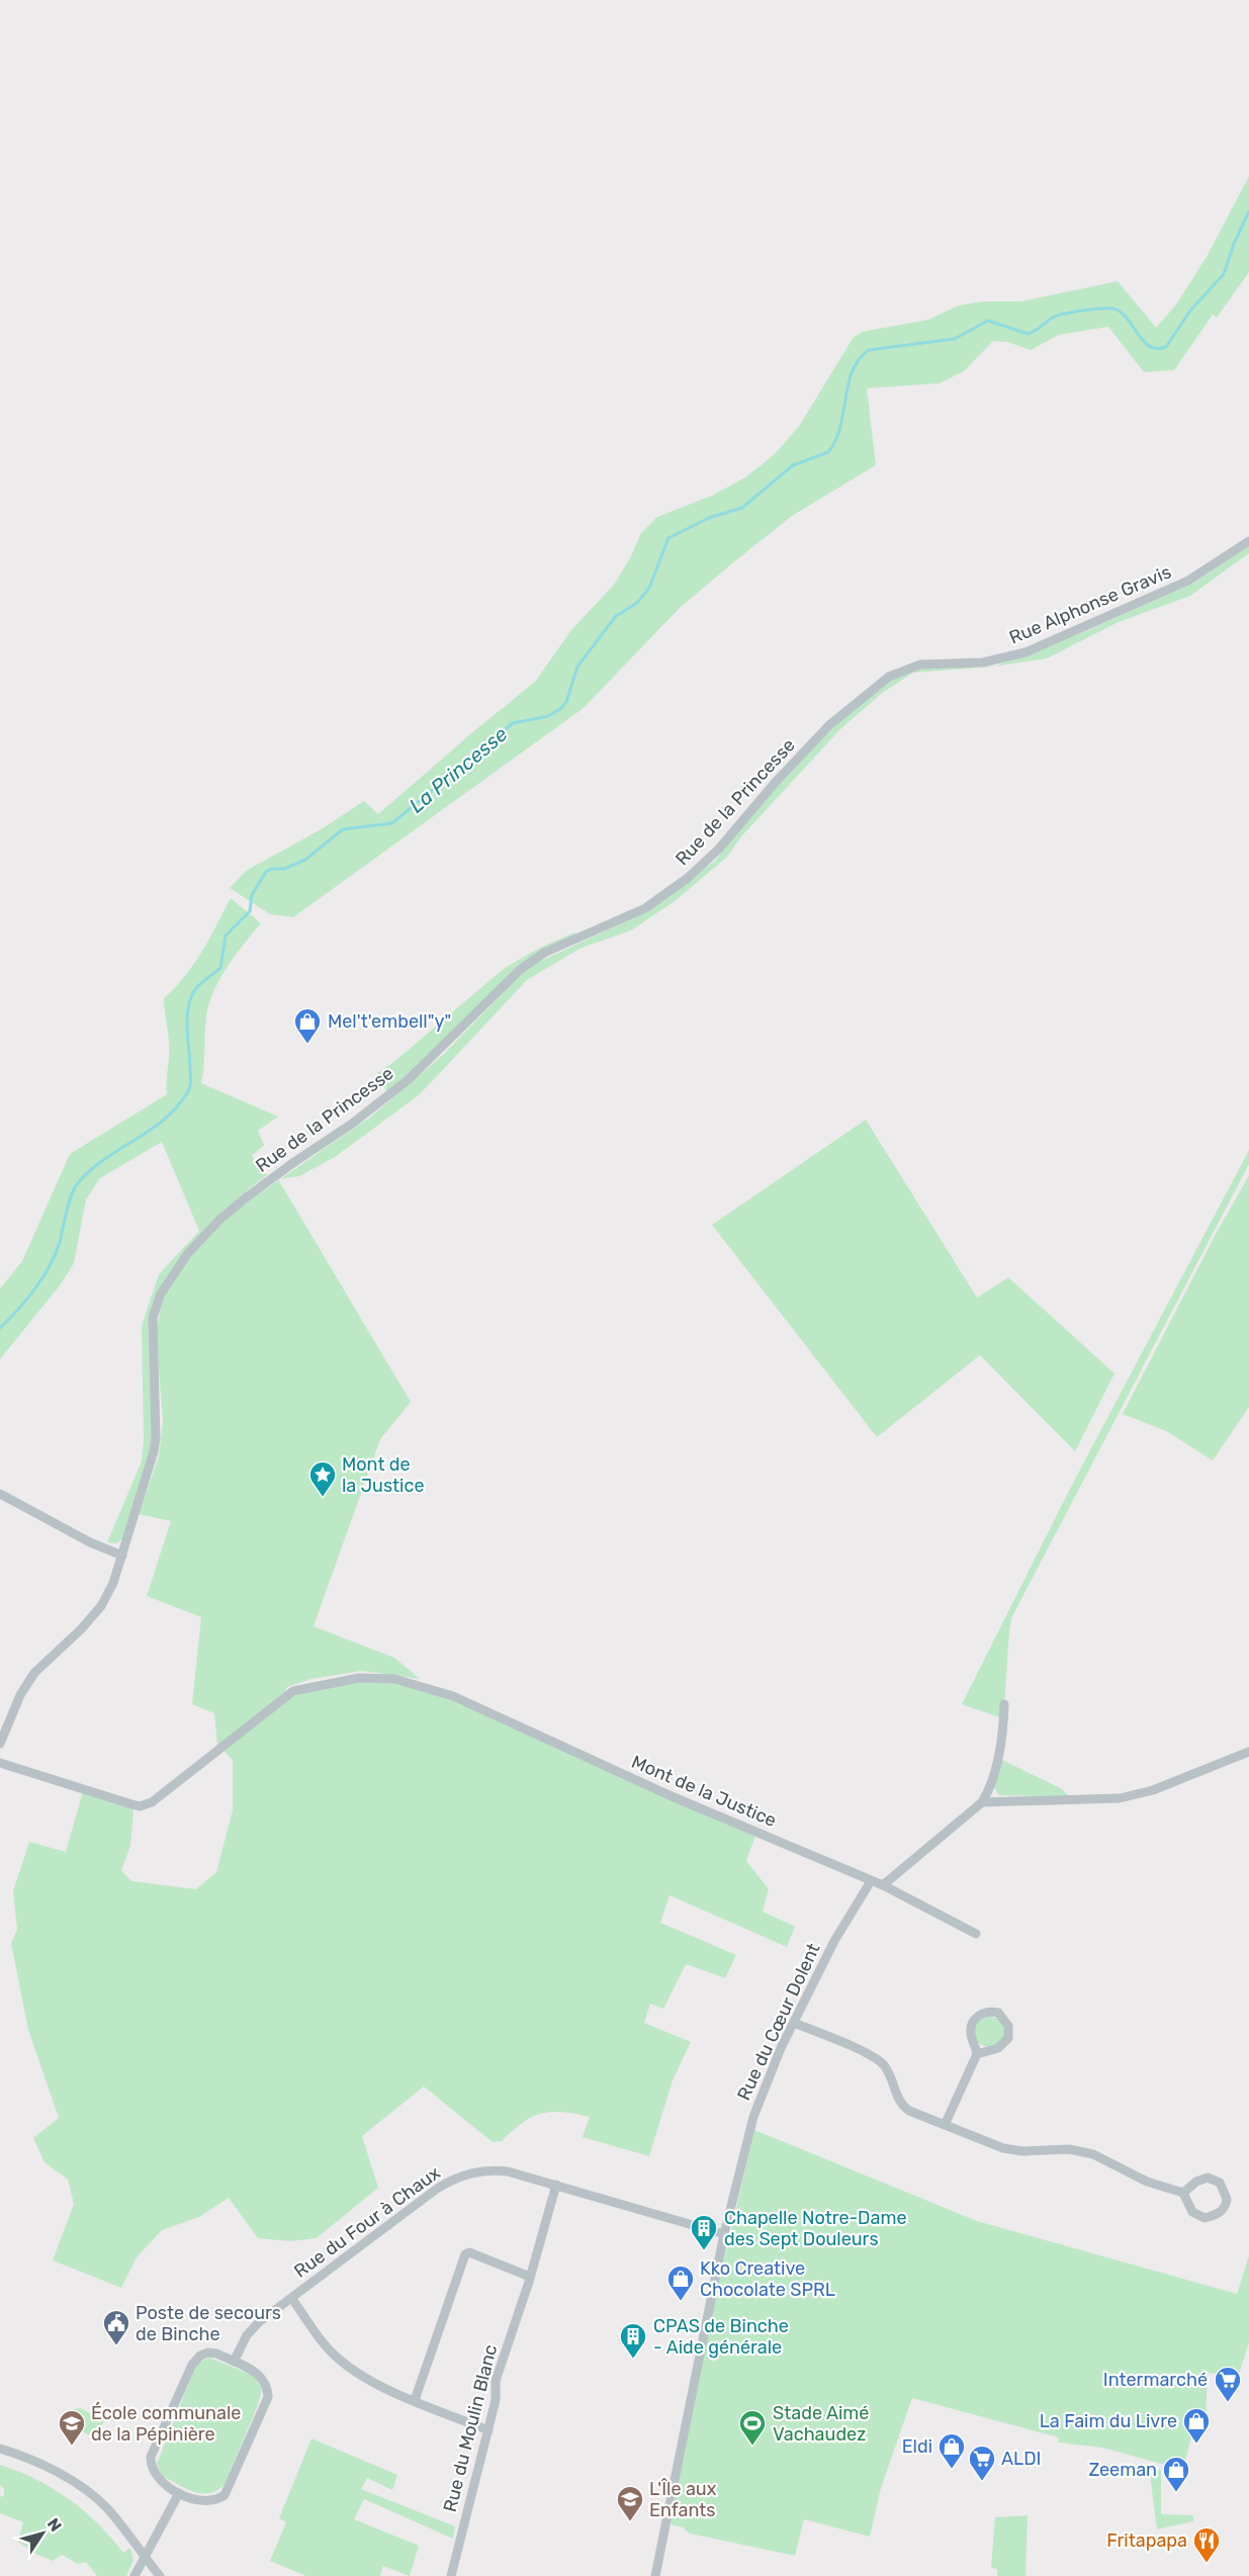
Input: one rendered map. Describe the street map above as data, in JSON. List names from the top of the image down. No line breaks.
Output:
{"streets":{"street":["Rue Alphonse Gravis","Rue de la Princesse","Mont de la Justice","Rue du Cœur Dolent","Rue du Four à Chaux","Rue du Moulin Blanc"]},"crossings":[["Rue Alphonse Gravis","Rue de la Princesse"],["Mont de la Justice","Rue du Cœur Dolent"],["Rue du Cœur Dolent","Rue du Four à Chaux"],["Rue du Four à Chaux","Rue du Moulin Blanc"]],"water":["La Princesse"],"places":{"shop":["Mel't'embell\"y\"","Kko Creative Chocolate SPRL","La Faim du Livre","Eldi","Zeeman"],"place":["Mont de la Justice"],"building":["Chapelle Notre-Dame des Sept Douleurs","CPAS de Binche - Aide générale"],"public building":["Poste de secours de Binche"],"supermarket":["Intermarché","ALDI"],"school or university":["École communale de la Pépinière","L'Île aux Enfants"],"sports":["Stade Aimé Vachaudez"],"restaurant":["Fritapapa"]},"north":"top right"}
